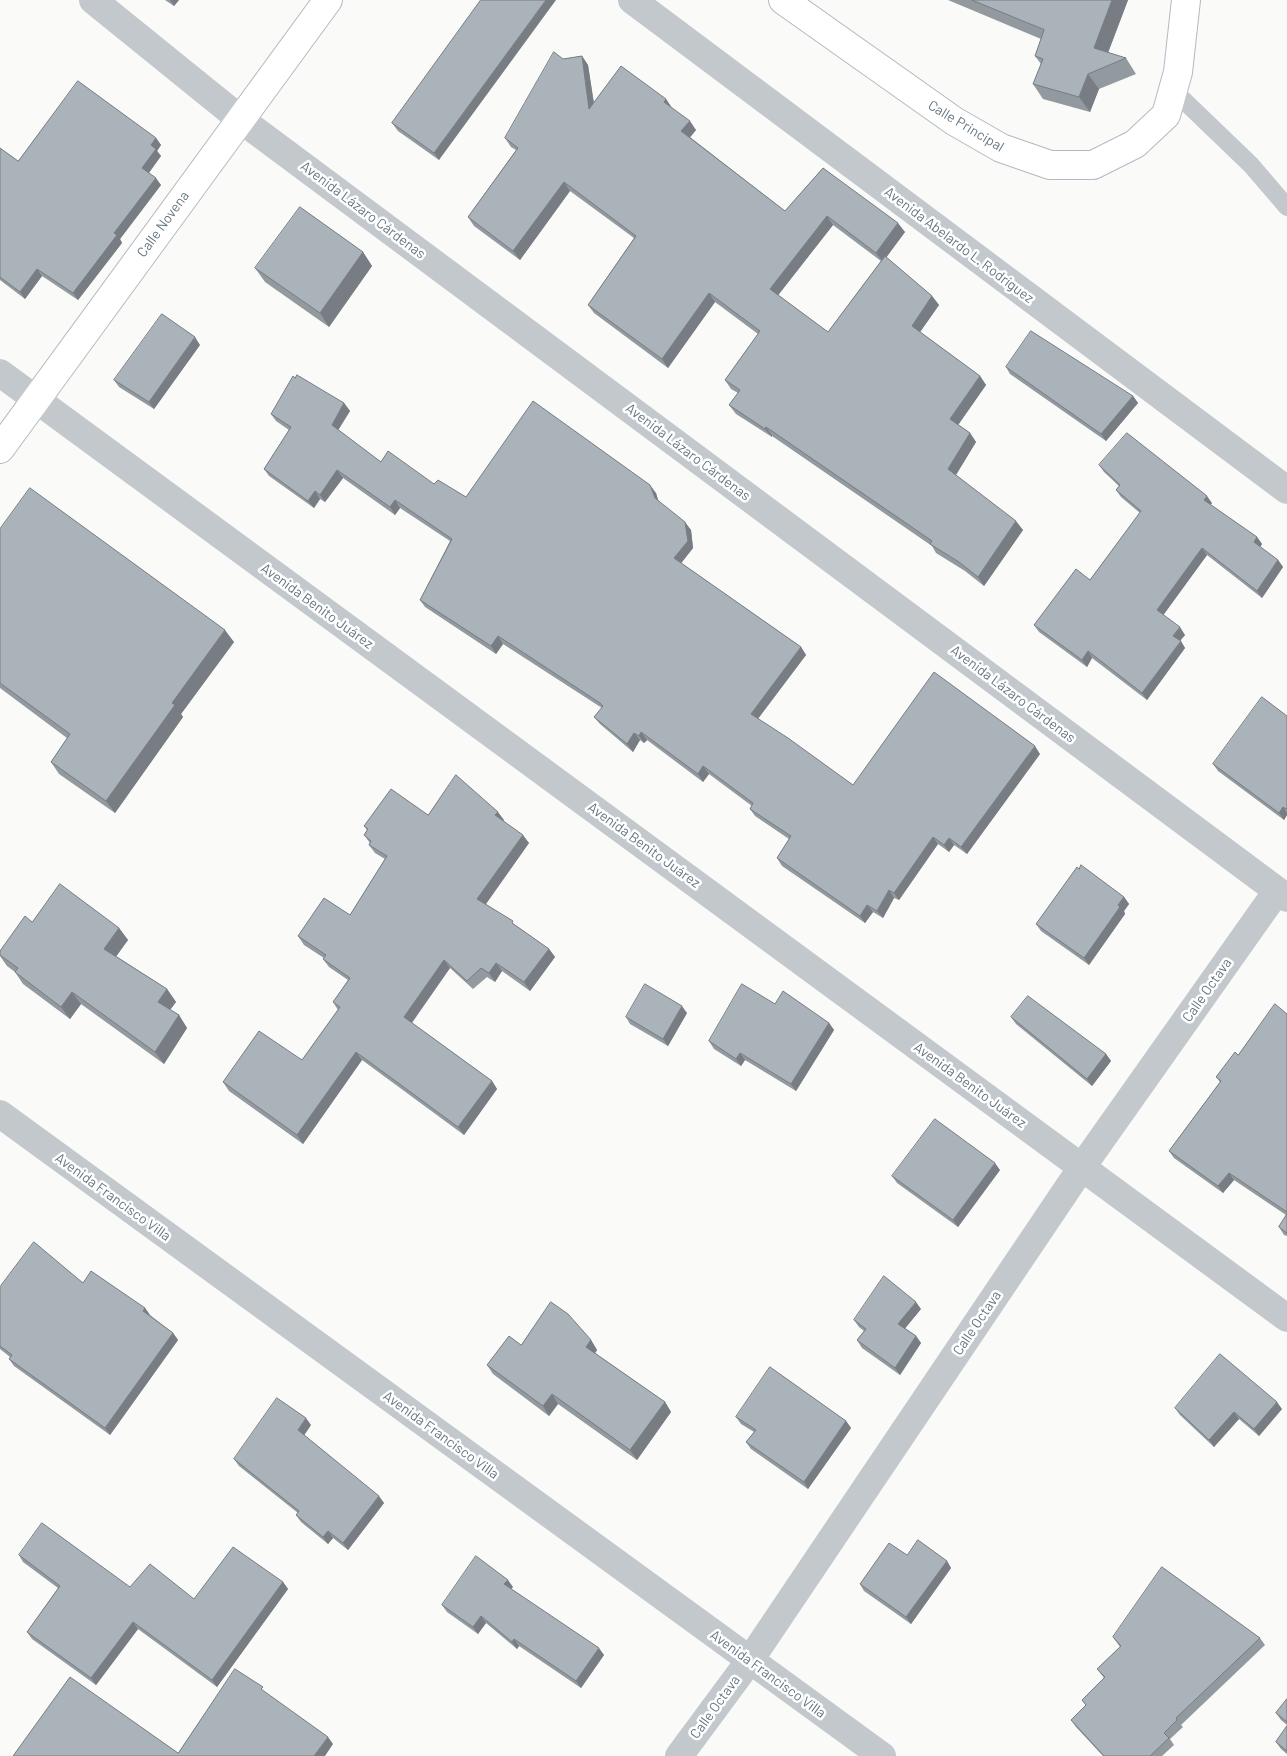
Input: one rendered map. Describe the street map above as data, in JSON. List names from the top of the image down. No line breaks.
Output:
{"streets":{"street":["Calle Principal","Avenida Lázaro Cárdenas","Calle Novena","Avenida Abelardo L. Rodríguez","Avenida Benito Juárez","Calle Octava","Avenida Francisco Villa"]},"crossings":[["Avenida Lázaro Cárdenas","Calle Novena"],["Avenida Lázaro Cárdenas","Calle Octava"],["Calle Novena","Avenida Benito Juárez"],["Avenida Benito Juárez","Calle Octava"],["Calle Octava","Avenida Francisco Villa"]]}
